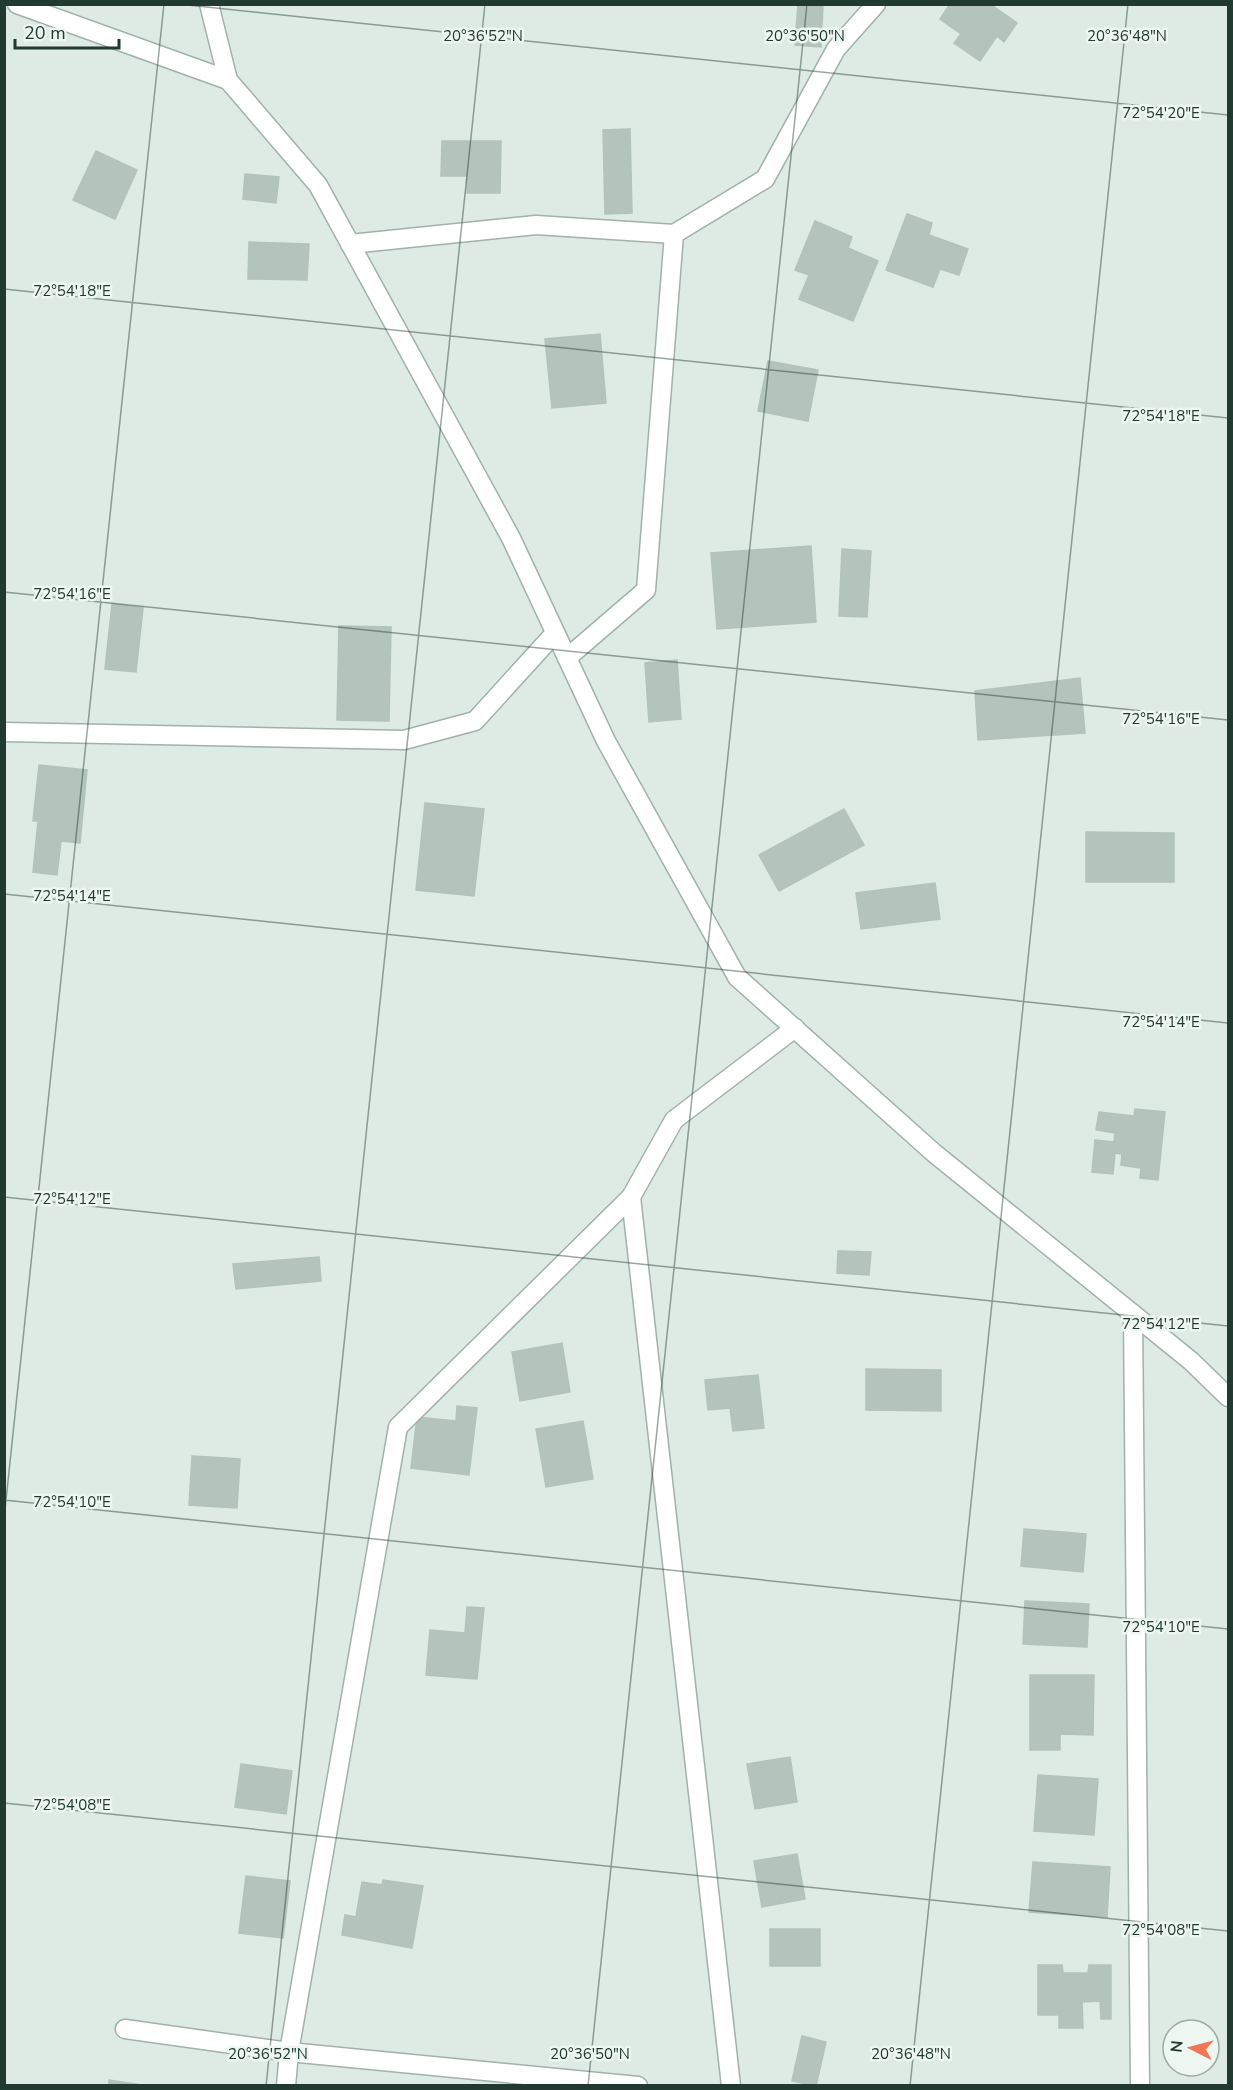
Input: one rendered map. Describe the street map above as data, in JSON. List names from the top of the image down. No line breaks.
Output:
{"scale_bar":"20 m","north":"left","coordinates":["20°36'52\"N","20°36'50\"N","20°36'48\"N","72°54'20\"E","72°54'18\"E","72°54'16\"E","72°54'14\"E","72°54'12\"E","72°54'10\"E","72°54'08\"E"]}
